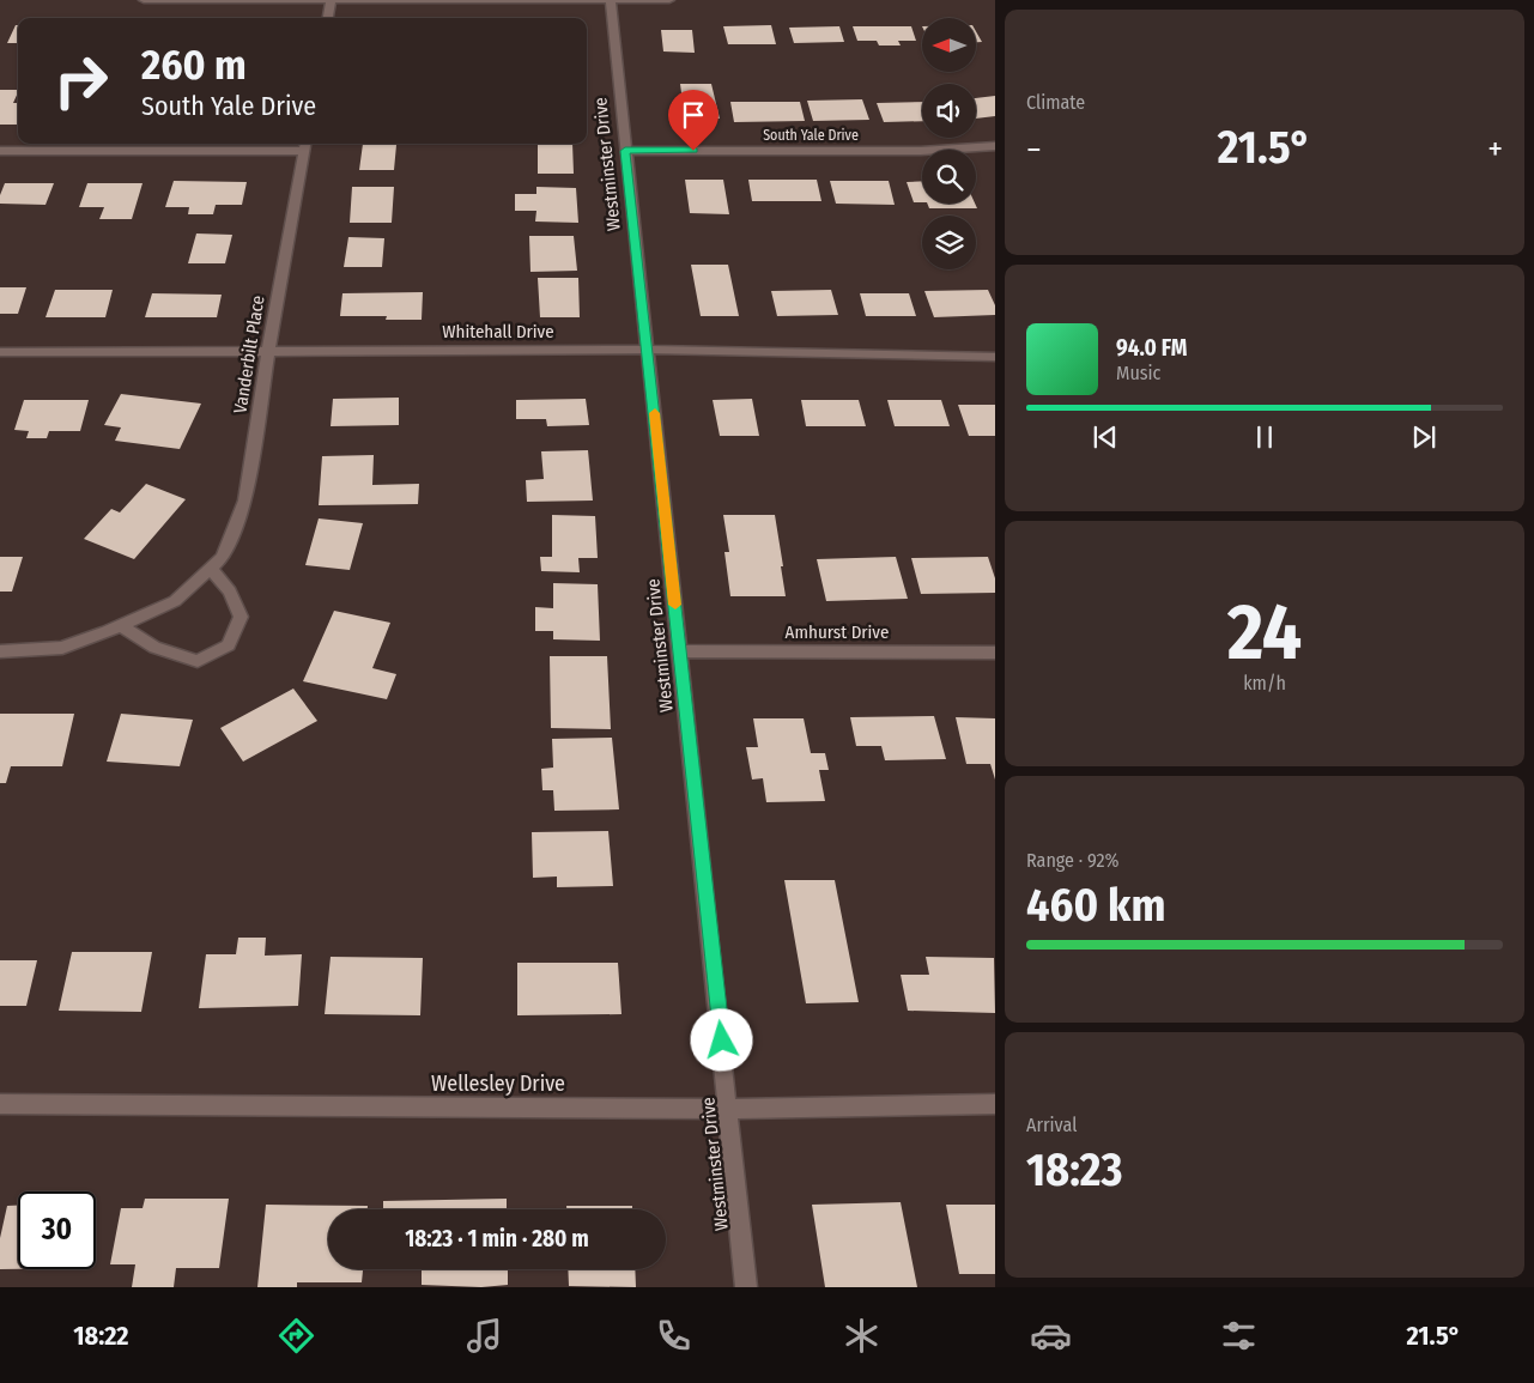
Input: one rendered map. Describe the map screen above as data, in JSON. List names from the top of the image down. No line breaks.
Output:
{"streets":{"street":["South Yale Drive","Westminster Drive","Whitehall Drive","Vanderbilt Place","Amhurst Drive","Wellesley Drive"]},"crossings":[["South Yale Drive","Westminster Drive"],["Westminster Drive","Whitehall Drive"],["Westminster Drive","Amhurst Drive"],["Westminster Drive","Wellesley Drive"],["Whitehall Drive","Vanderbilt Place"]],"north":"left","page":{"tile":["Climate",["24","km/h"],["Range · 92%","460 km"],["Arrival","18:23"]],"turn":["260 m","South Yale Drive"],"heat":["−","21.5°","+"],"song":["94.0 FM","Music"],"limit":"30","trip":"18:23 · 1 min · 280 m","tabs":["18:22","21.5°"]}}
